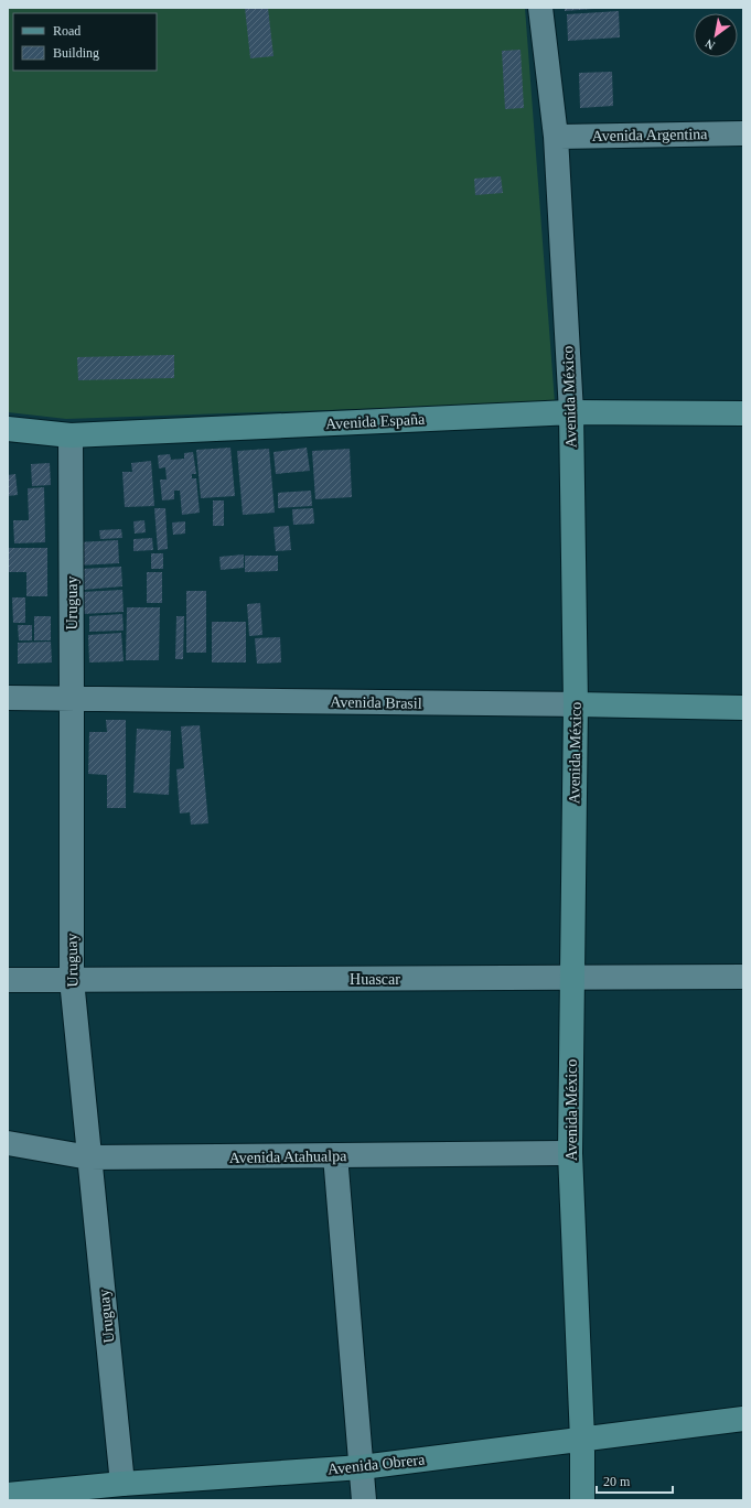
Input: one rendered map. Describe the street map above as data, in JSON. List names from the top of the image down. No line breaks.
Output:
{"streets":{"street":["Avenida Argentina","Avenida México","Avenida España","Uruguay","Avenida Brasil","Huascar","Avenida Atahualpa","Avenida Obrera"]},"crossings":[["Avenida Argentina","Avenida México"],["Avenida México","Avenida España"],["Avenida México","Avenida Brasil"],["Avenida México","Huascar"],["Avenida México","Avenida Atahualpa"],["Avenida México","Avenida Obrera"],["Avenida España","Uruguay"],["Uruguay","Avenida Brasil"],["Uruguay","Huascar"],["Uruguay","Avenida Atahualpa"],["Uruguay","Avenida Obrera"]],"legend":["Road","Building"],"scale_bar":"20 m","north":"bottom left"}
